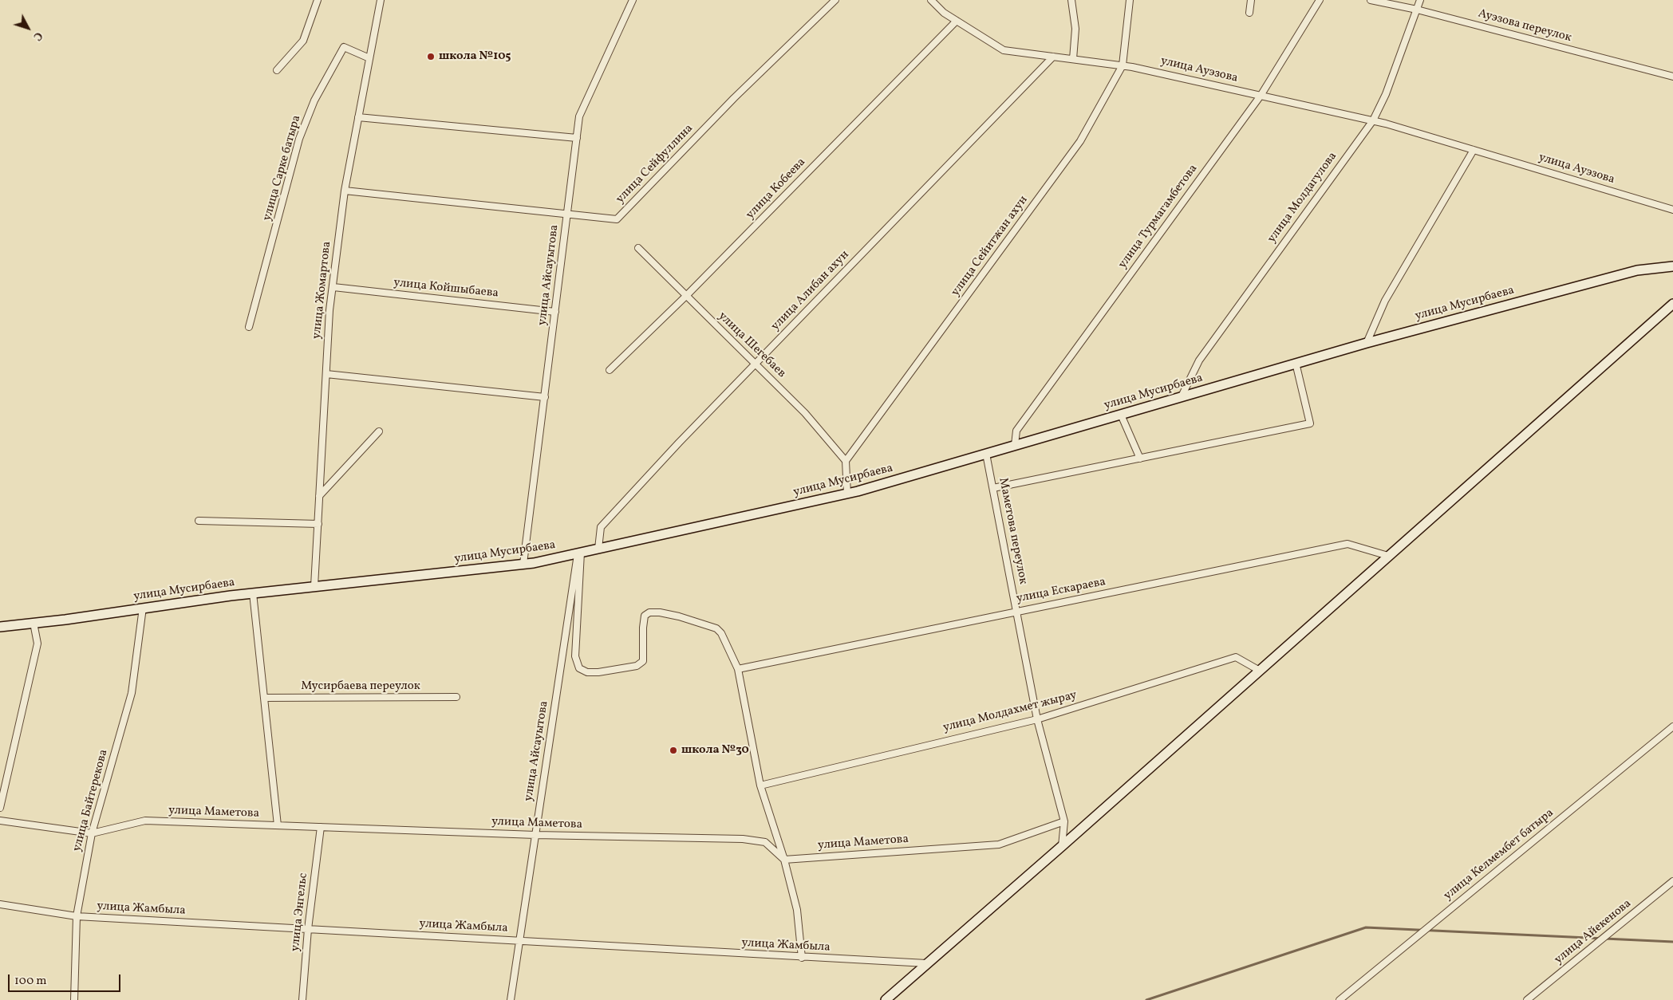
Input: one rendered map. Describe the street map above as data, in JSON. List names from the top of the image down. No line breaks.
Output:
{"streets":{"street":["Ауэзова переулок","улица Ауэзова","улица Сейфуллина","улица Сарке батыра","улица Кобеева","улица Молдагулова","улица Турмагамбетова","улица Сейитжан ахун","улица Айсауытова","улица Койшыбаева","улица Жомартова","улица Алибан ахун","улица Мусирбаева","улица Шегебаев","Маметова переулок","улица Ескараева","Мусирбаева переулок","улица Молдахмет жырау","улица Байтерекова","улица Маметова","улица Келмембет батыра","улица Жамбыла","улица Энгельс","улица Айекенова"]},"crossings":[["Ауэзова переулок","улица Молдагулова"],["улица Ауэзова","улица Кобеева"],["улица Ауэзова","улица Молдагулова"],["улица Ауэзова","улица Турмагамбетова"],["улица Ауэзова","улица Сейитжан ахун"],["улица Ауэзова","улица Алибан ахун"],["улица Сейфуллина","улица Айсауытова"],["улица Сейфуллина","улица Жомартова"],["улица Сарке батыра","улица Жомартова"],["улица Кобеева","улица Шегебаев"],["улица Молдагулова","улица Мусирбаева"],["улица Турмагамбетова","улица Мусирбаева"],["улица Сейитжан ахун","улица Шегебаев"],["улица Айсауытова","улица Койшыбаева"],["улица Айсауытова","улица Мусирбаева"],["улица Айсауытова","улица Маметова"],["улица Айсауытова","улица Жамбыла"],["улица Койшыбаева","улица Жомартова"],["улица Жомартова","улица Мусирбаева"],["улица Алибан ахун","улица Мусирбаева"],["улица Алибан ахун","улица Шегебаев"],["улица Мусирбаева","Маметова переулок"],["улица Мусирбаева","улица Байтерекова"],["Маметова переулок","улица Ескараева"],["Маметова переулок","улица Молдахмет жырау"],["Маметова переулок","улица Маметова"],["улица Байтерекова","улица Маметова"],["улица Байтерекова","улица Жамбыла"],["улица Маметова","улица Энгельс"],["улица Жамбыла","улица Энгельс"]],"places":["школа №105","школа №30"],"scale_bar":"100 m","north":"bottom right"}
